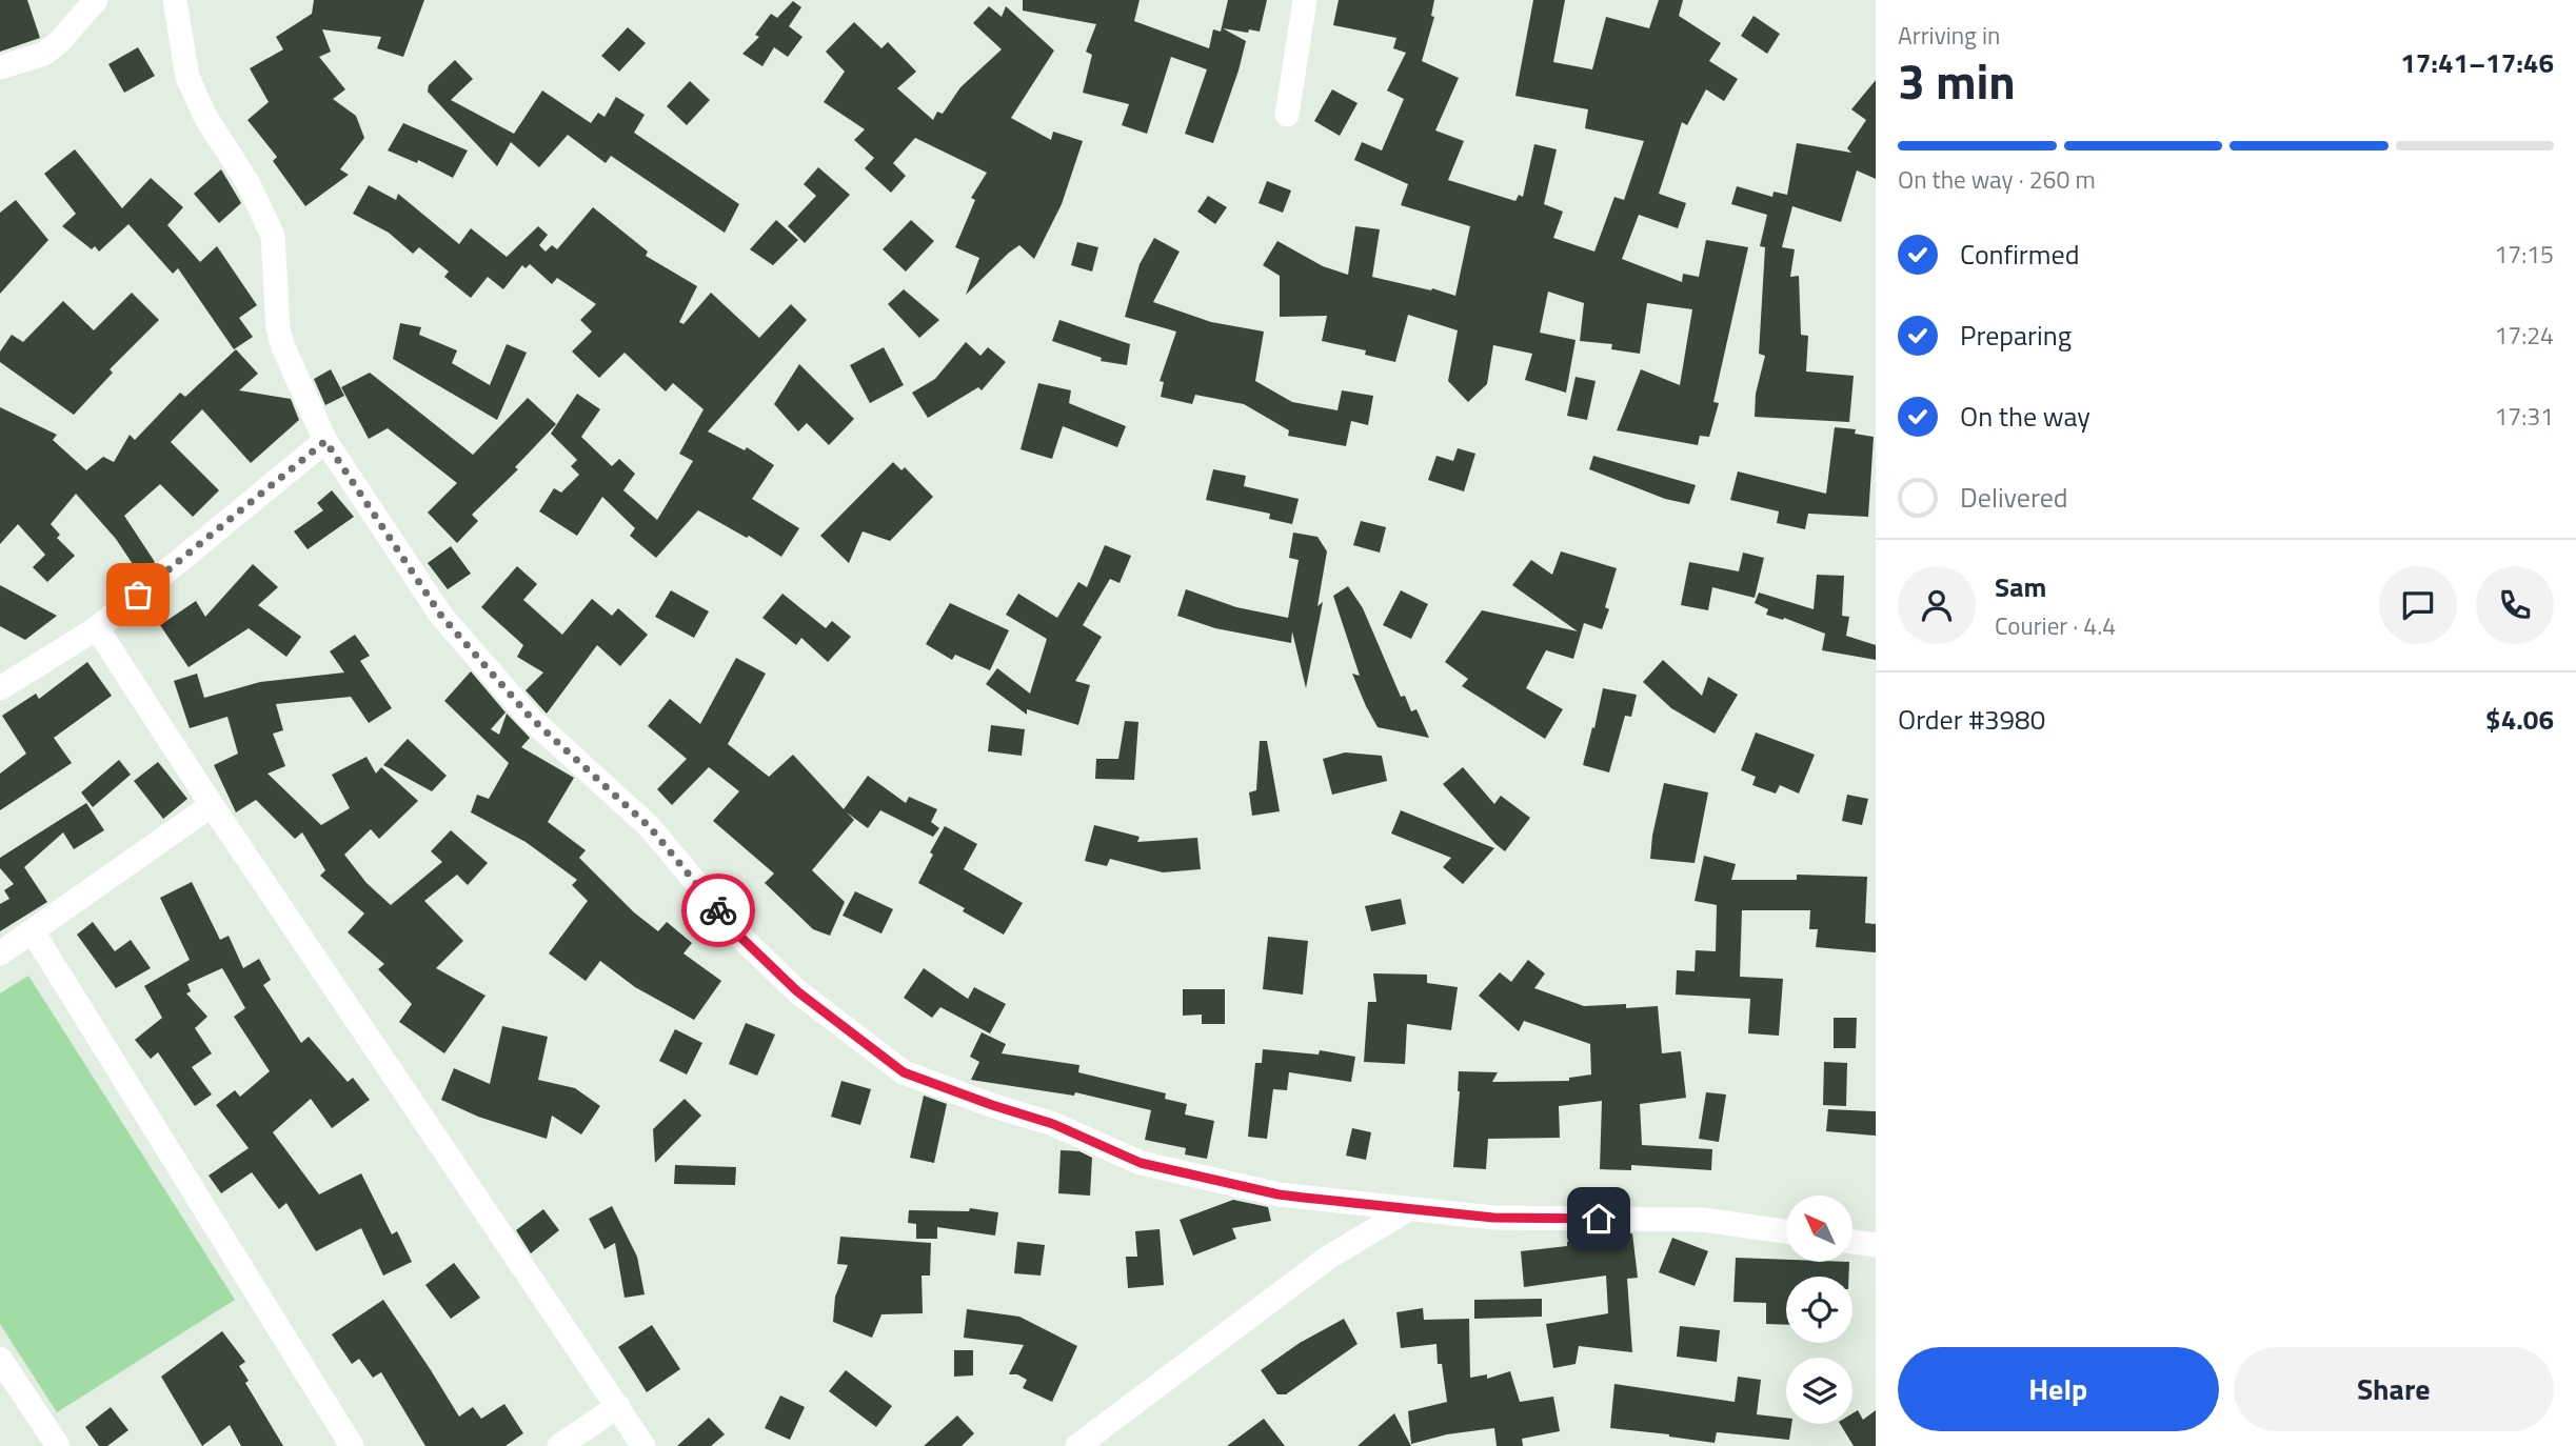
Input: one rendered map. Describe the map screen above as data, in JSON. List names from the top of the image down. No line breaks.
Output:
{"north":"top left","page":{"heading":["3 min","Arriving in","17:41–17:46"],"panel":["Sam","Courier · 4.4","Order #3980","$4.06"],"bar":"On the way · 260 m","list":[["Confirmed","17:15"],["Preparing","17:24"],["On the way","17:31"],"Delivered"],"buttons":["Help","Share"]}}
